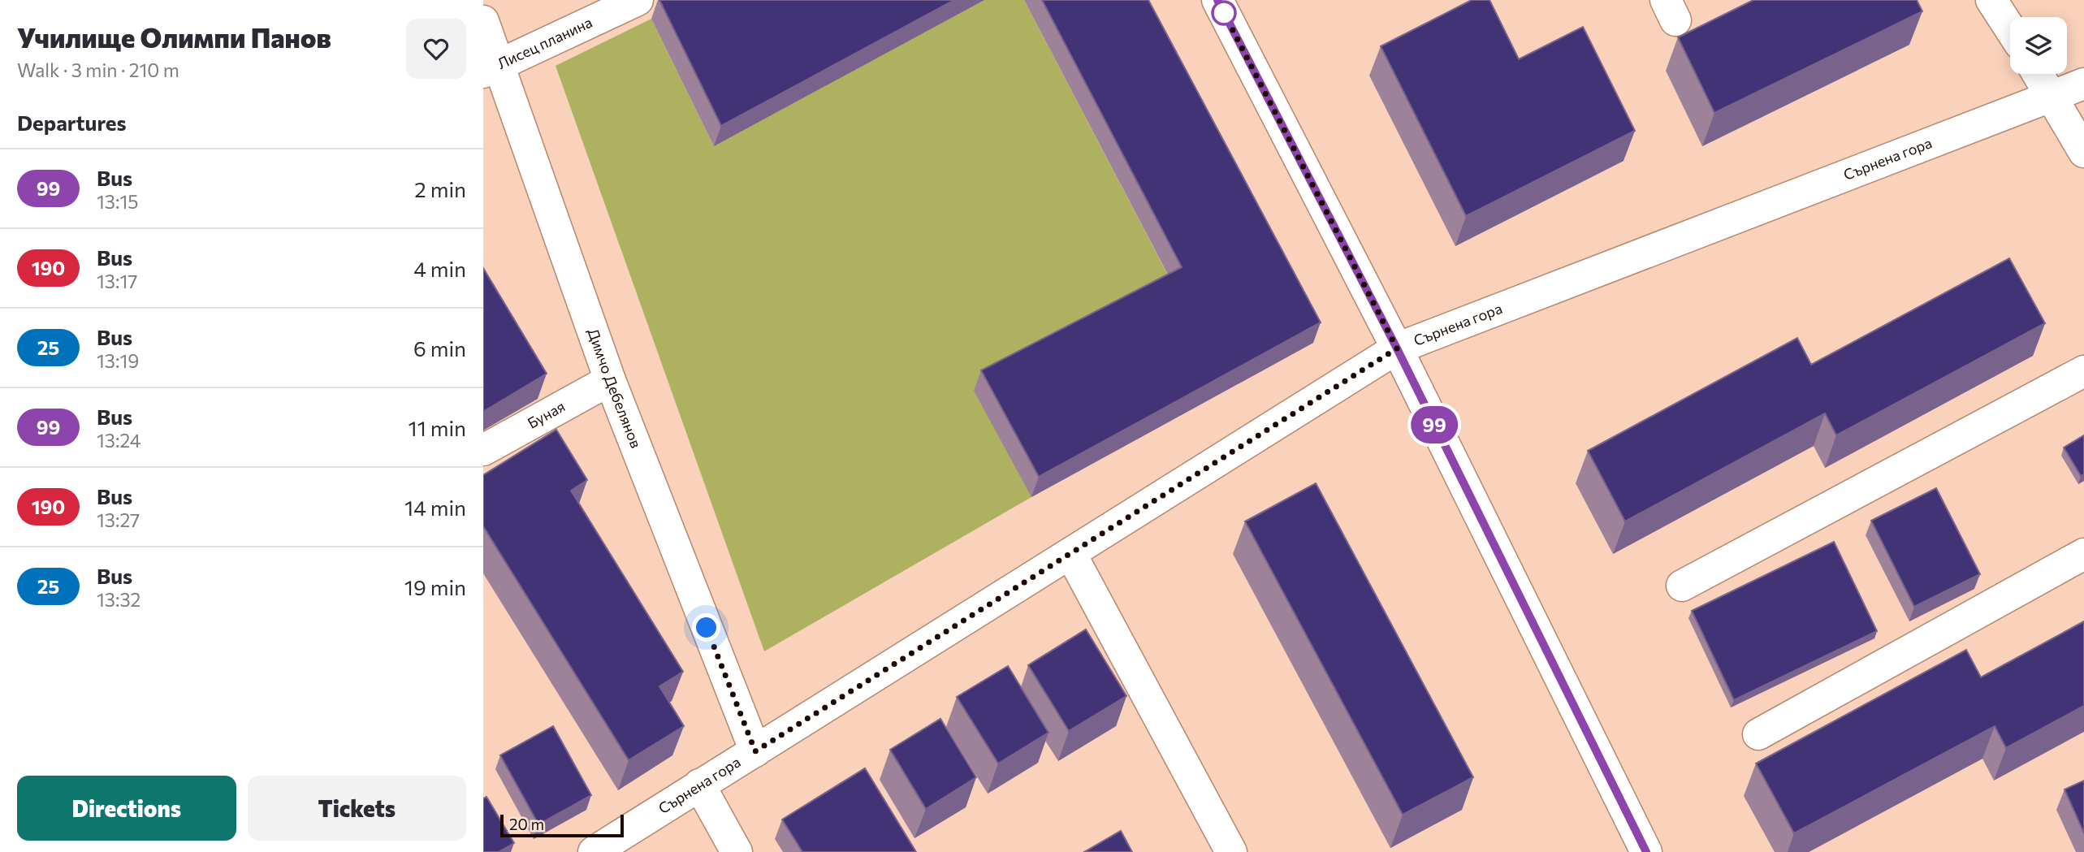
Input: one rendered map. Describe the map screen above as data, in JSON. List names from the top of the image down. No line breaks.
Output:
{"streets":{"street":["Лисец планина","Сърнена гора","Димчо Дебелянов","Буная"]},"crossings":[["Лисец планина","Димчо Дебелянов"],["Сърнена гора","Димчо Дебелянов"],["Димчо Дебелянов","Буная"]],"lines":["bus line 99"],"scale_bar":"20 m","page":{"heading":[["Училище Олимпи Панов","Walk · 3 min · 210 m"],"Departures"],"on_map":"99","list":[{"mark":"99","name":"Bus","note":"13:15","value":"2 min"},{"mark":"190","name":"Bus","note":"13:17","value":"4 min"},{"mark":"25","name":"Bus","note":"13:19","value":"6 min"},{"mark":"99","name":"Bus","note":"13:24","value":"11 min"},{"mark":"190","name":"Bus","note":"13:27","value":"14 min"},{"mark":"25","name":"Bus","note":"13:32","value":"19 min"}],"buttons":["Directions","Tickets"],"scale":"20 m"}}
